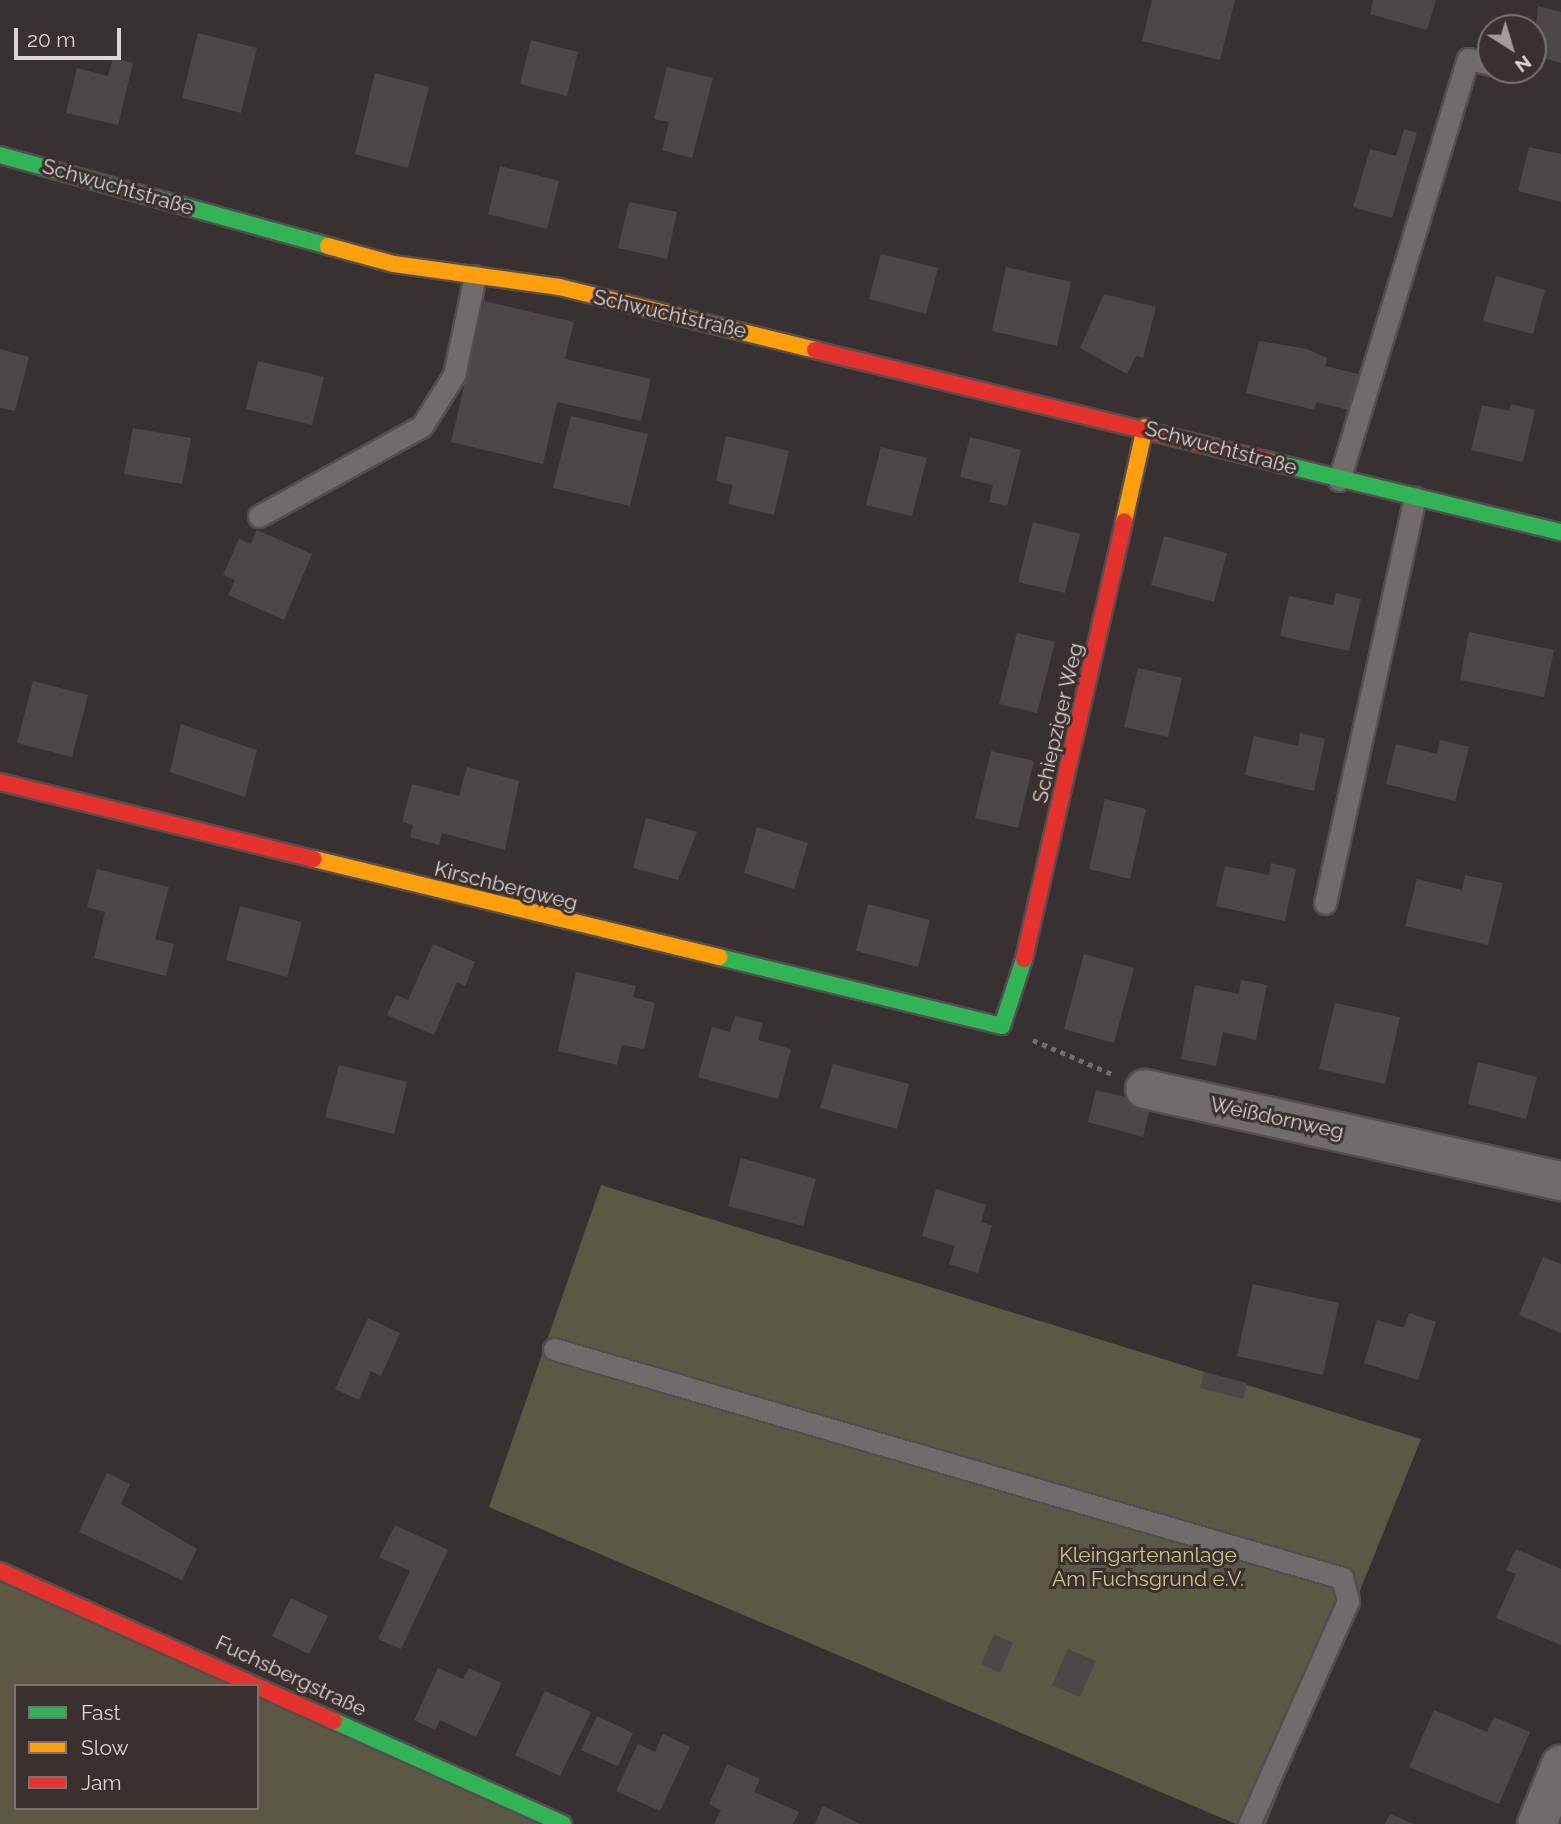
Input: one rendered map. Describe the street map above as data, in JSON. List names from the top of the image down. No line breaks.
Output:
{"streets":{"street":["Schwuchtstraße","Schiepziger Weg","Kirschbergweg","Weißdornweg","Fuchsbergstraße"]},"crossings":[["Schwuchtstraße","Schiepziger Weg"],["Schiepziger Weg","Kirschbergweg"]],"parks":["Kleingartenanlage Am Fuchsgrund e.V."],"legend":["Fast","Slow","Jam"],"scale_bar":"20 m","north":"bottom right"}
